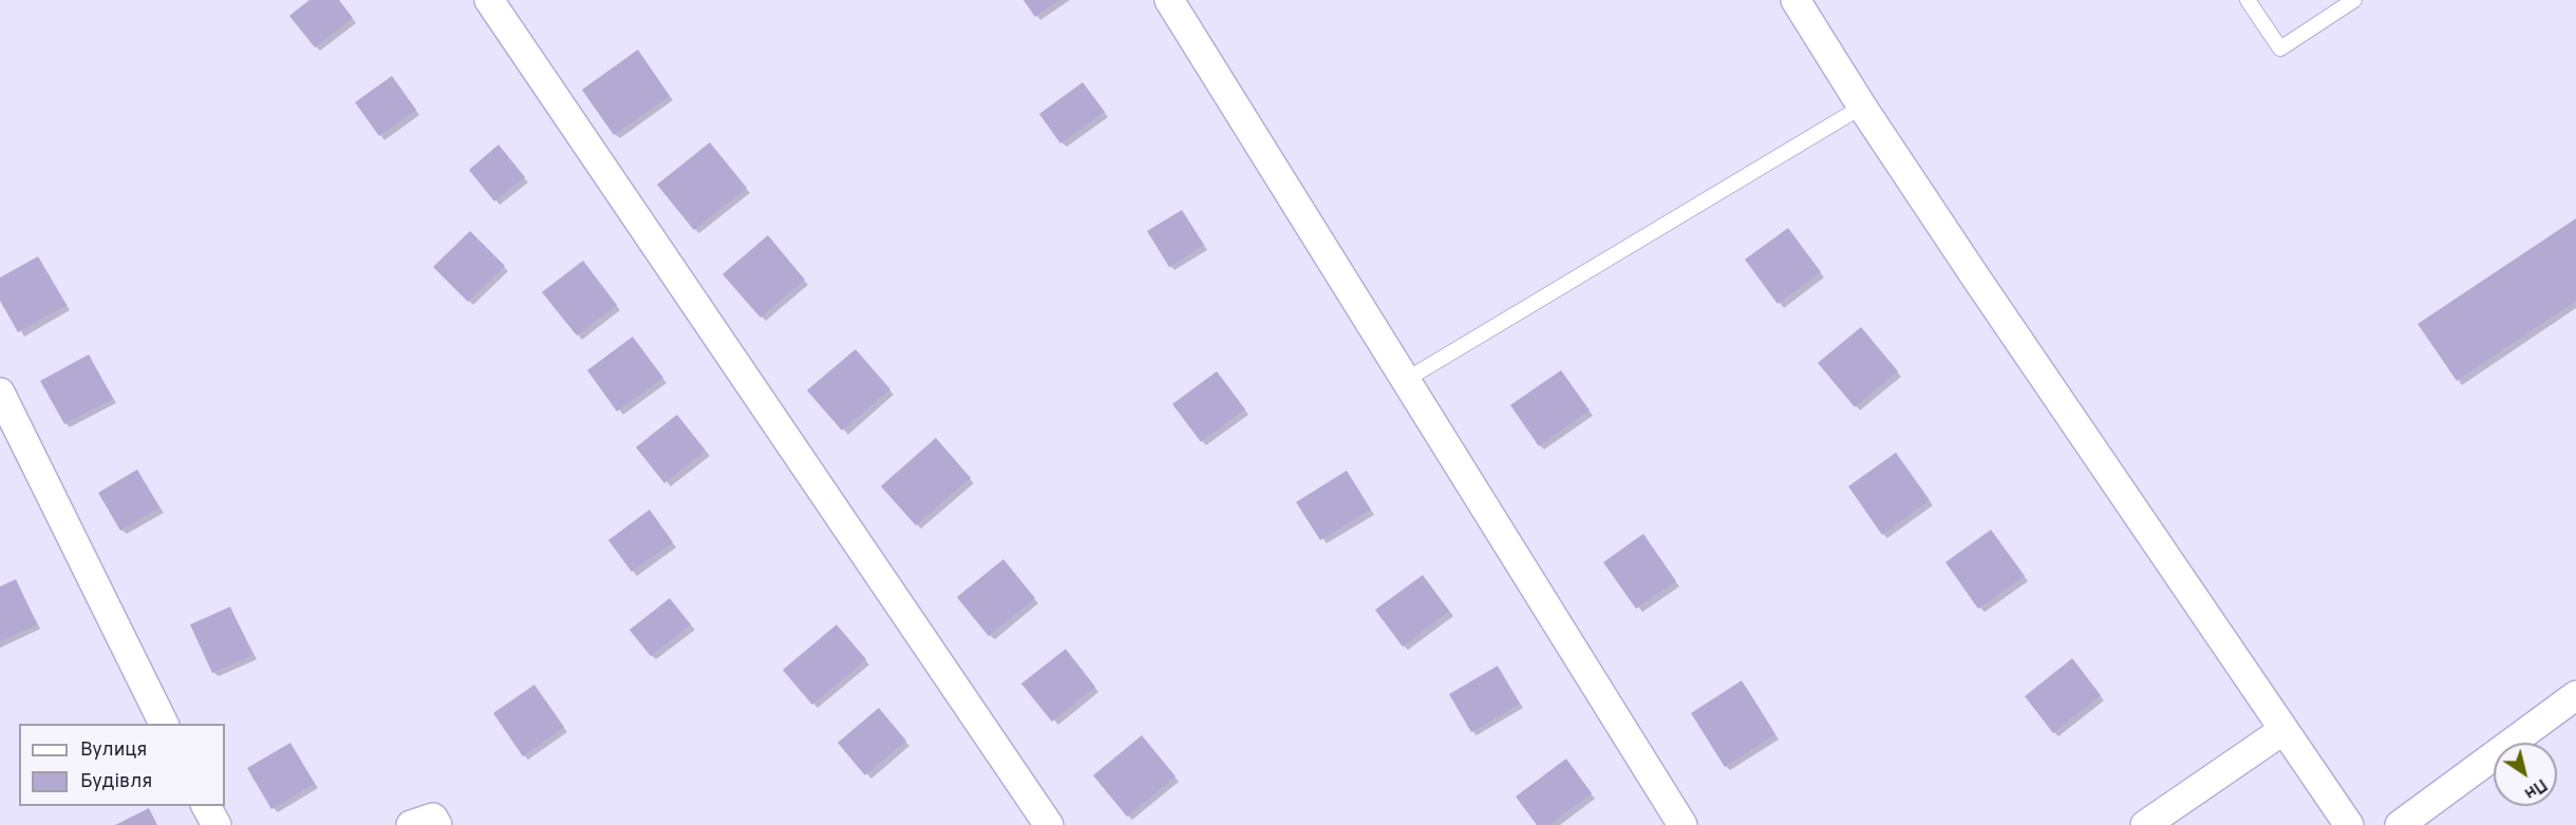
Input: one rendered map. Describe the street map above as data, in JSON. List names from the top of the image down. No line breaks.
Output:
{"legend":["Вулиця","Будівля"],"north":"bottom right"}
